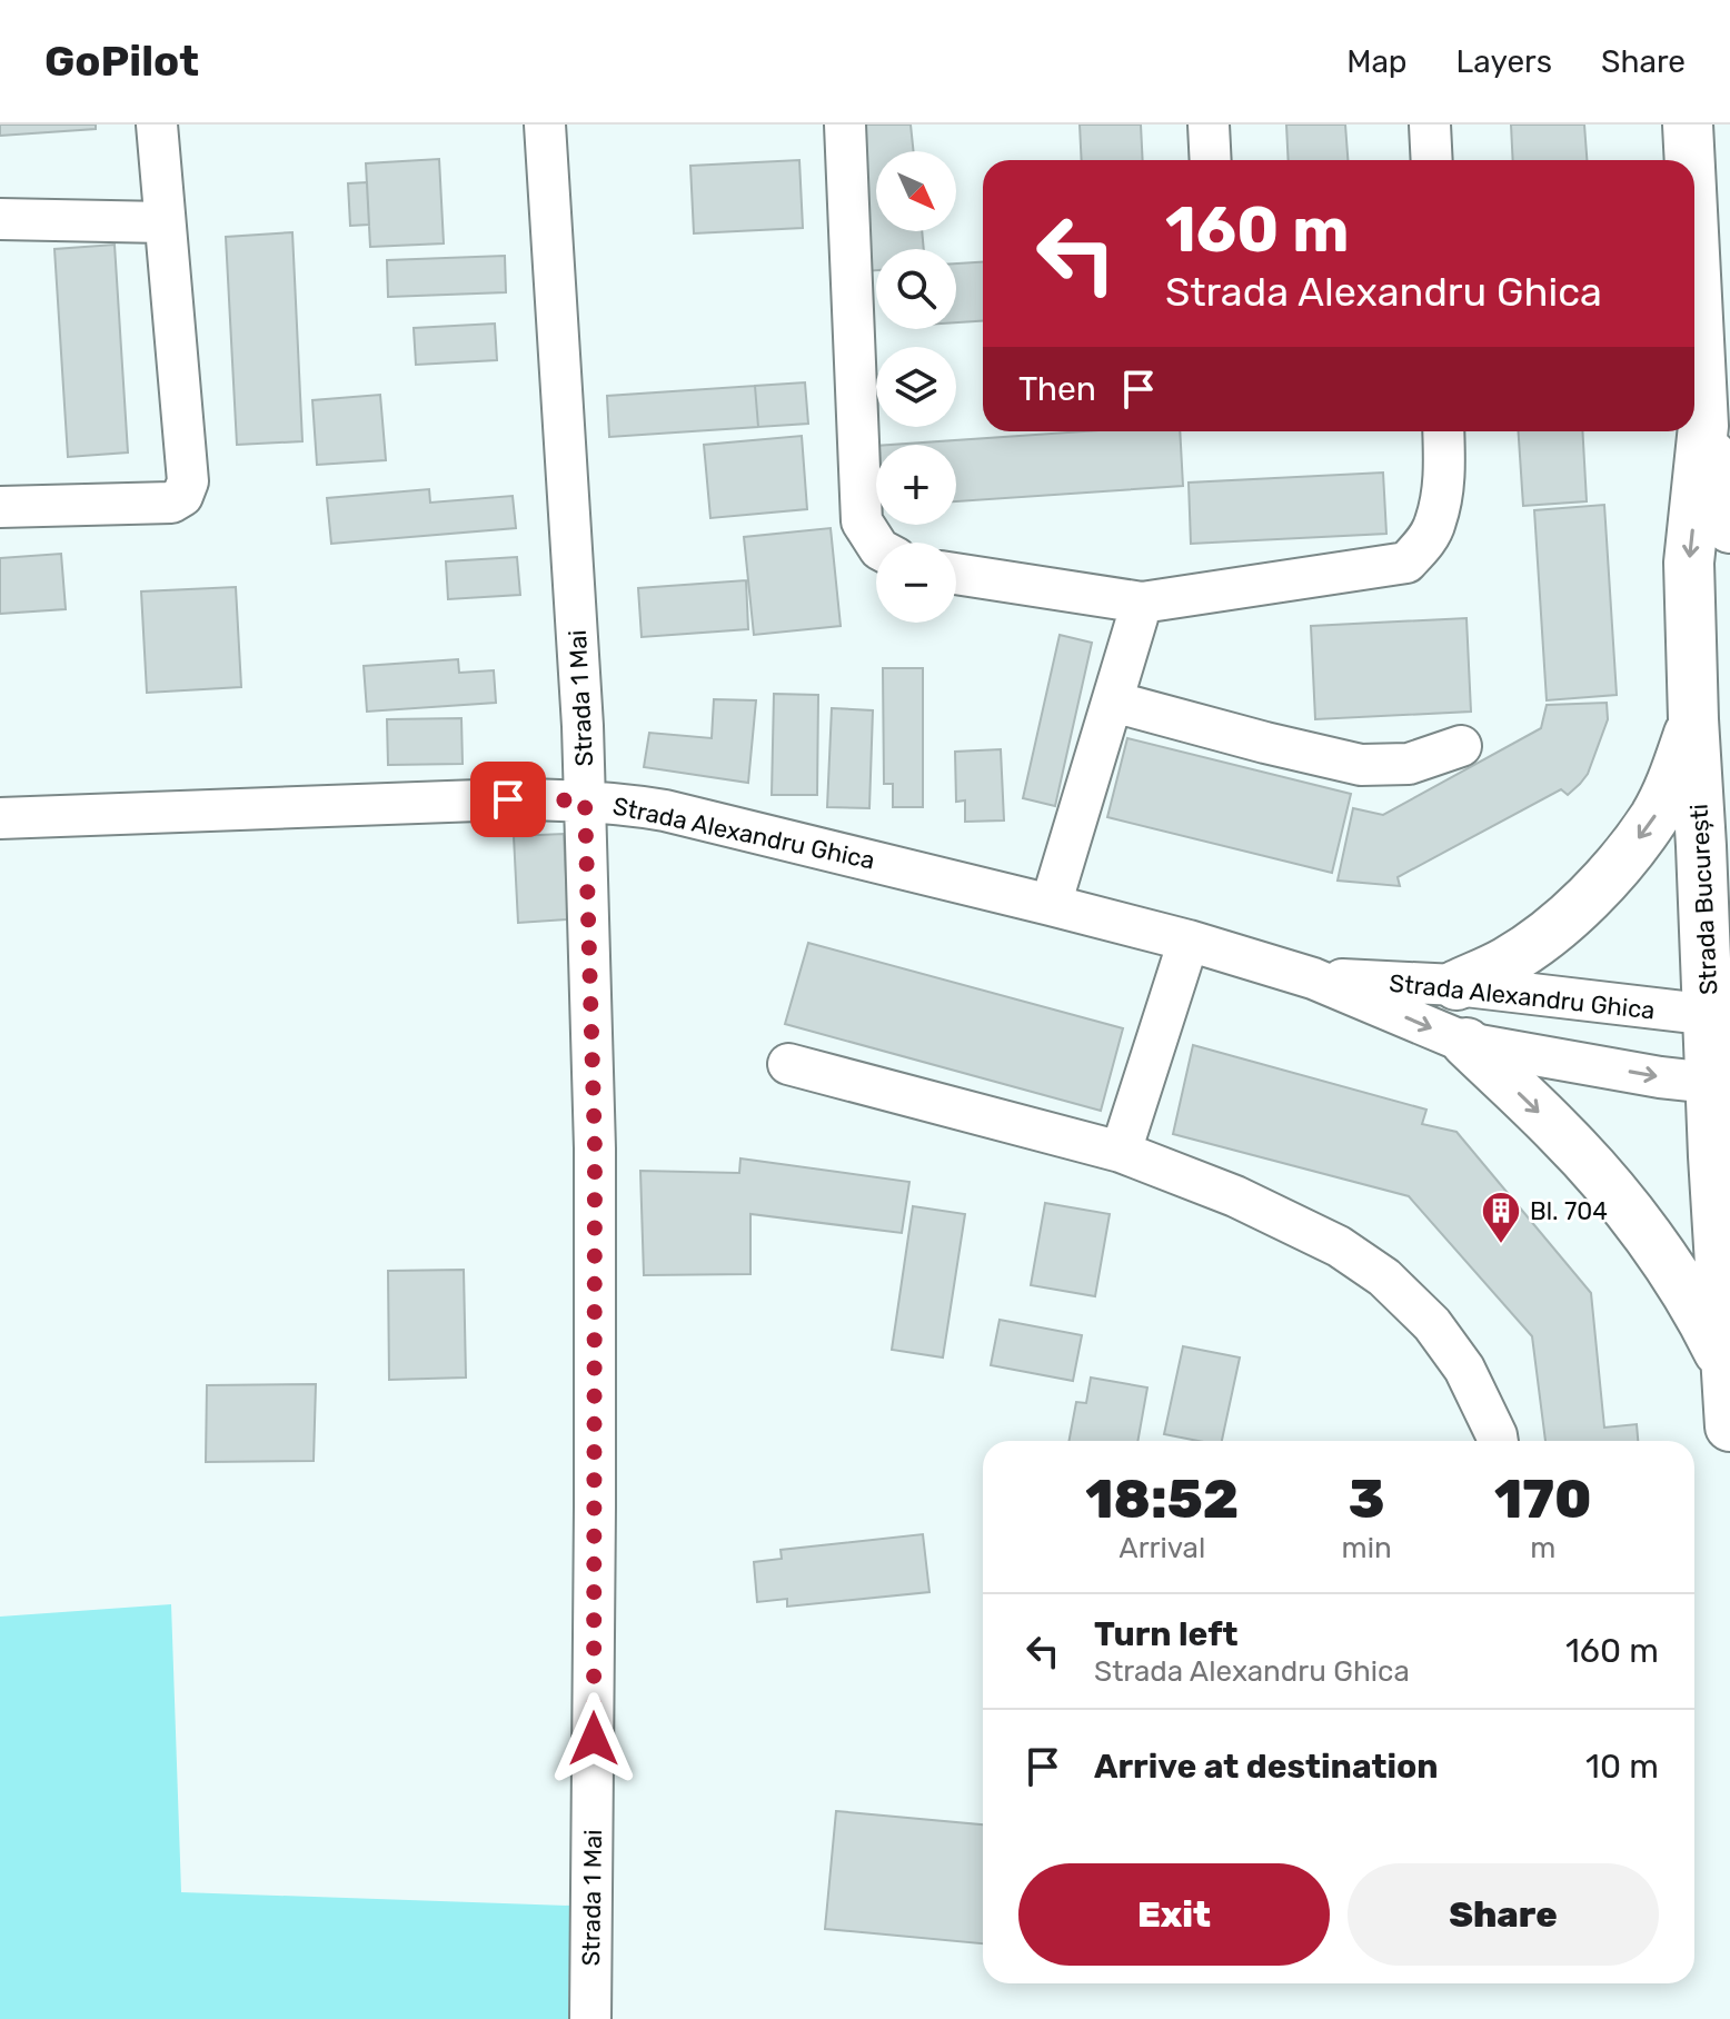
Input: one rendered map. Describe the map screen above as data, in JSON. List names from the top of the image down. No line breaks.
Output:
{"streets":{"main road":["Strada București"],"street":["Strada 1 Mai","Strada Alexandru Ghica"]},"crossings":[["Strada 1 Mai","Strada Alexandru Ghica"],["Strada Alexandru Ghica","Strada București"]],"places":{"building":["Bl. 704"]},"north":"bottom right","page":{"header":"GoPilot","nav":["Map","Layers","Share"],"map_buttons":["+","−"],"turn":["160 m","Strada Alexandru Ghica"],"then":"Then","eta":["18:52","Arrival","3","min","170","m"],"list":[{"name":"Turn left","note":"Strada Alexandru Ghica","value":"160 m"},{"name":"Arrive at destination","value":"10 m"}],"buttons":["Exit","Share"]}}
